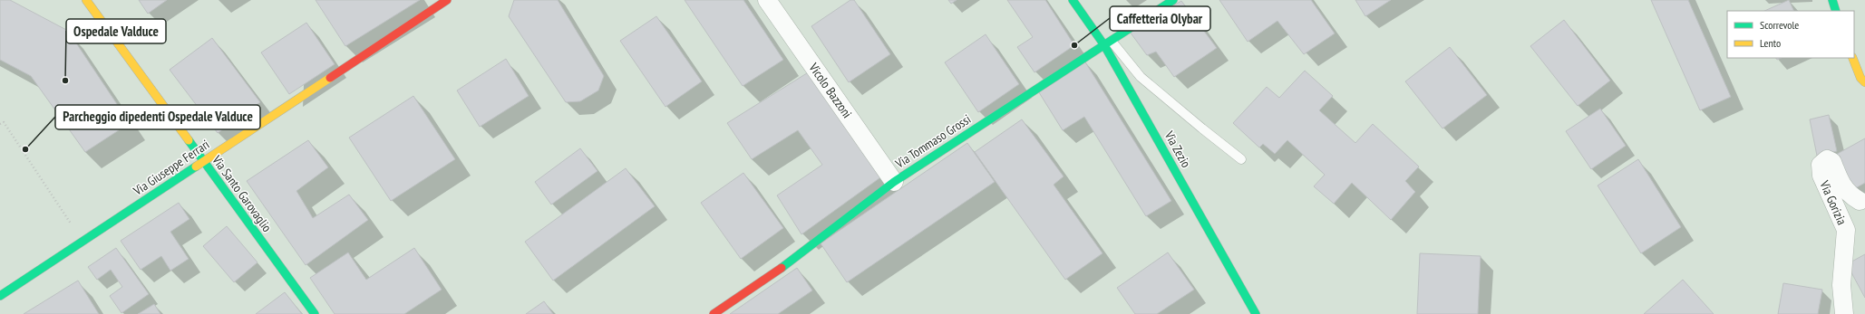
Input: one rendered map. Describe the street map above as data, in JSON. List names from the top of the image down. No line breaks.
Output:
{"streets":{"street":["Vicolo Bazzoni","Via Tommaso Grossi","Via Zezio","Via Giuseppe Ferrari","Via Santo Garovaglio","Via Gorizia"]},"crossings":[["Vicolo Bazzoni","Via Tommaso Grossi"],["Via Tommaso Grossi","Via Zezio"],["Via Giuseppe Ferrari","Via Santo Garovaglio"]],"places":["Caffetteria Olybar","Ospedale Valduce","Parcheggio dipedenti Ospedale Valduce"],"legend":["Scorrevole","Lento"]}
